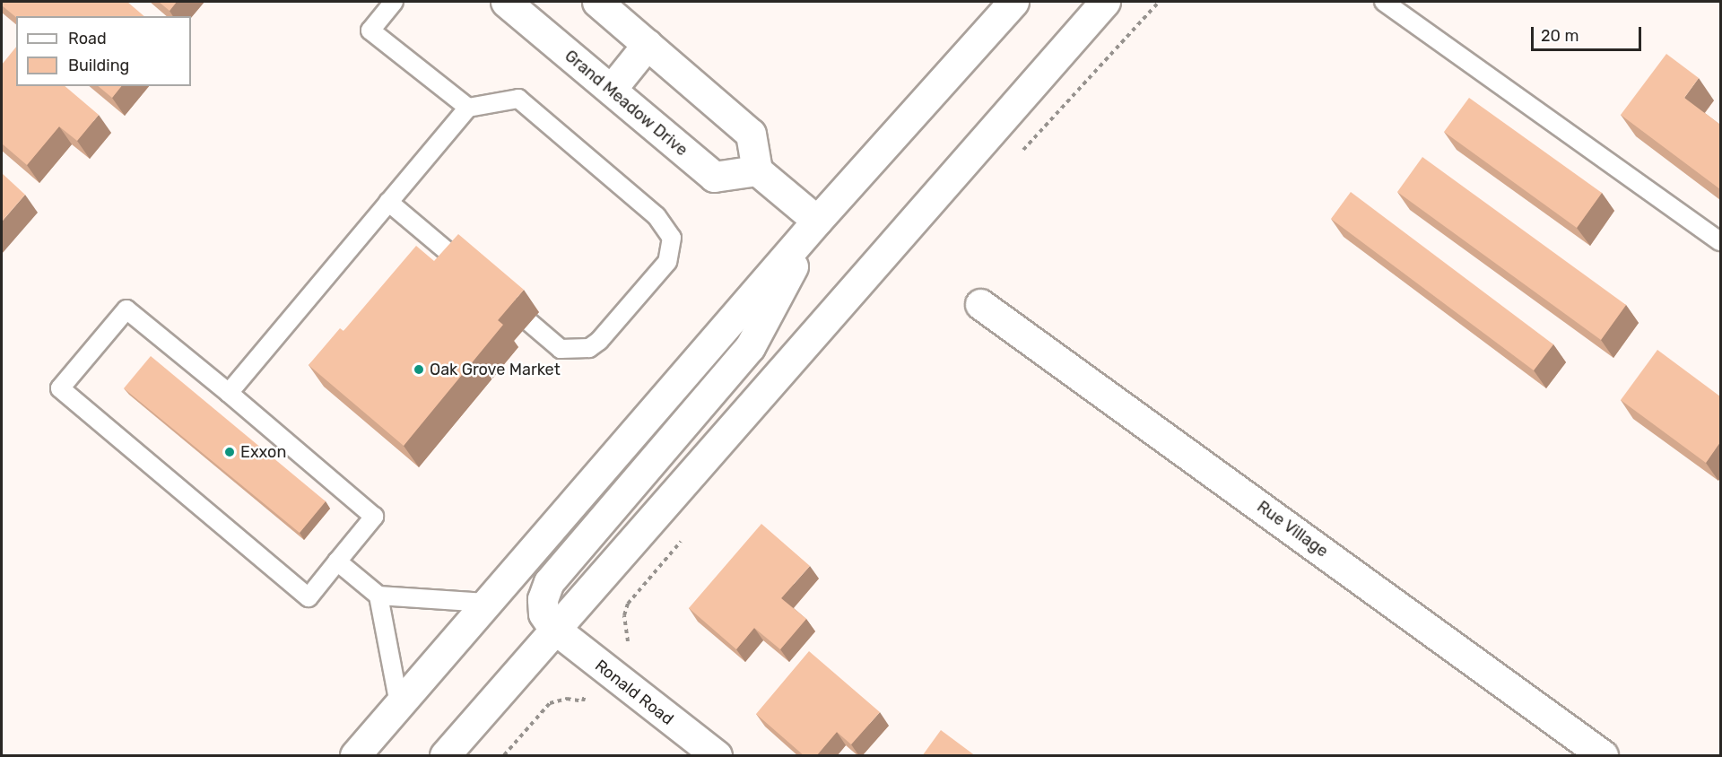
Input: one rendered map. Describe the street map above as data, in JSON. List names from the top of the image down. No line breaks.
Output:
{"streets":{"main road":["Grand Meadow Drive","Rue Village","Ronald Road"]},"places":["Oak Grove Market","Exxon"],"legend":["Road","Building"],"scale_bar":"20 m"}
